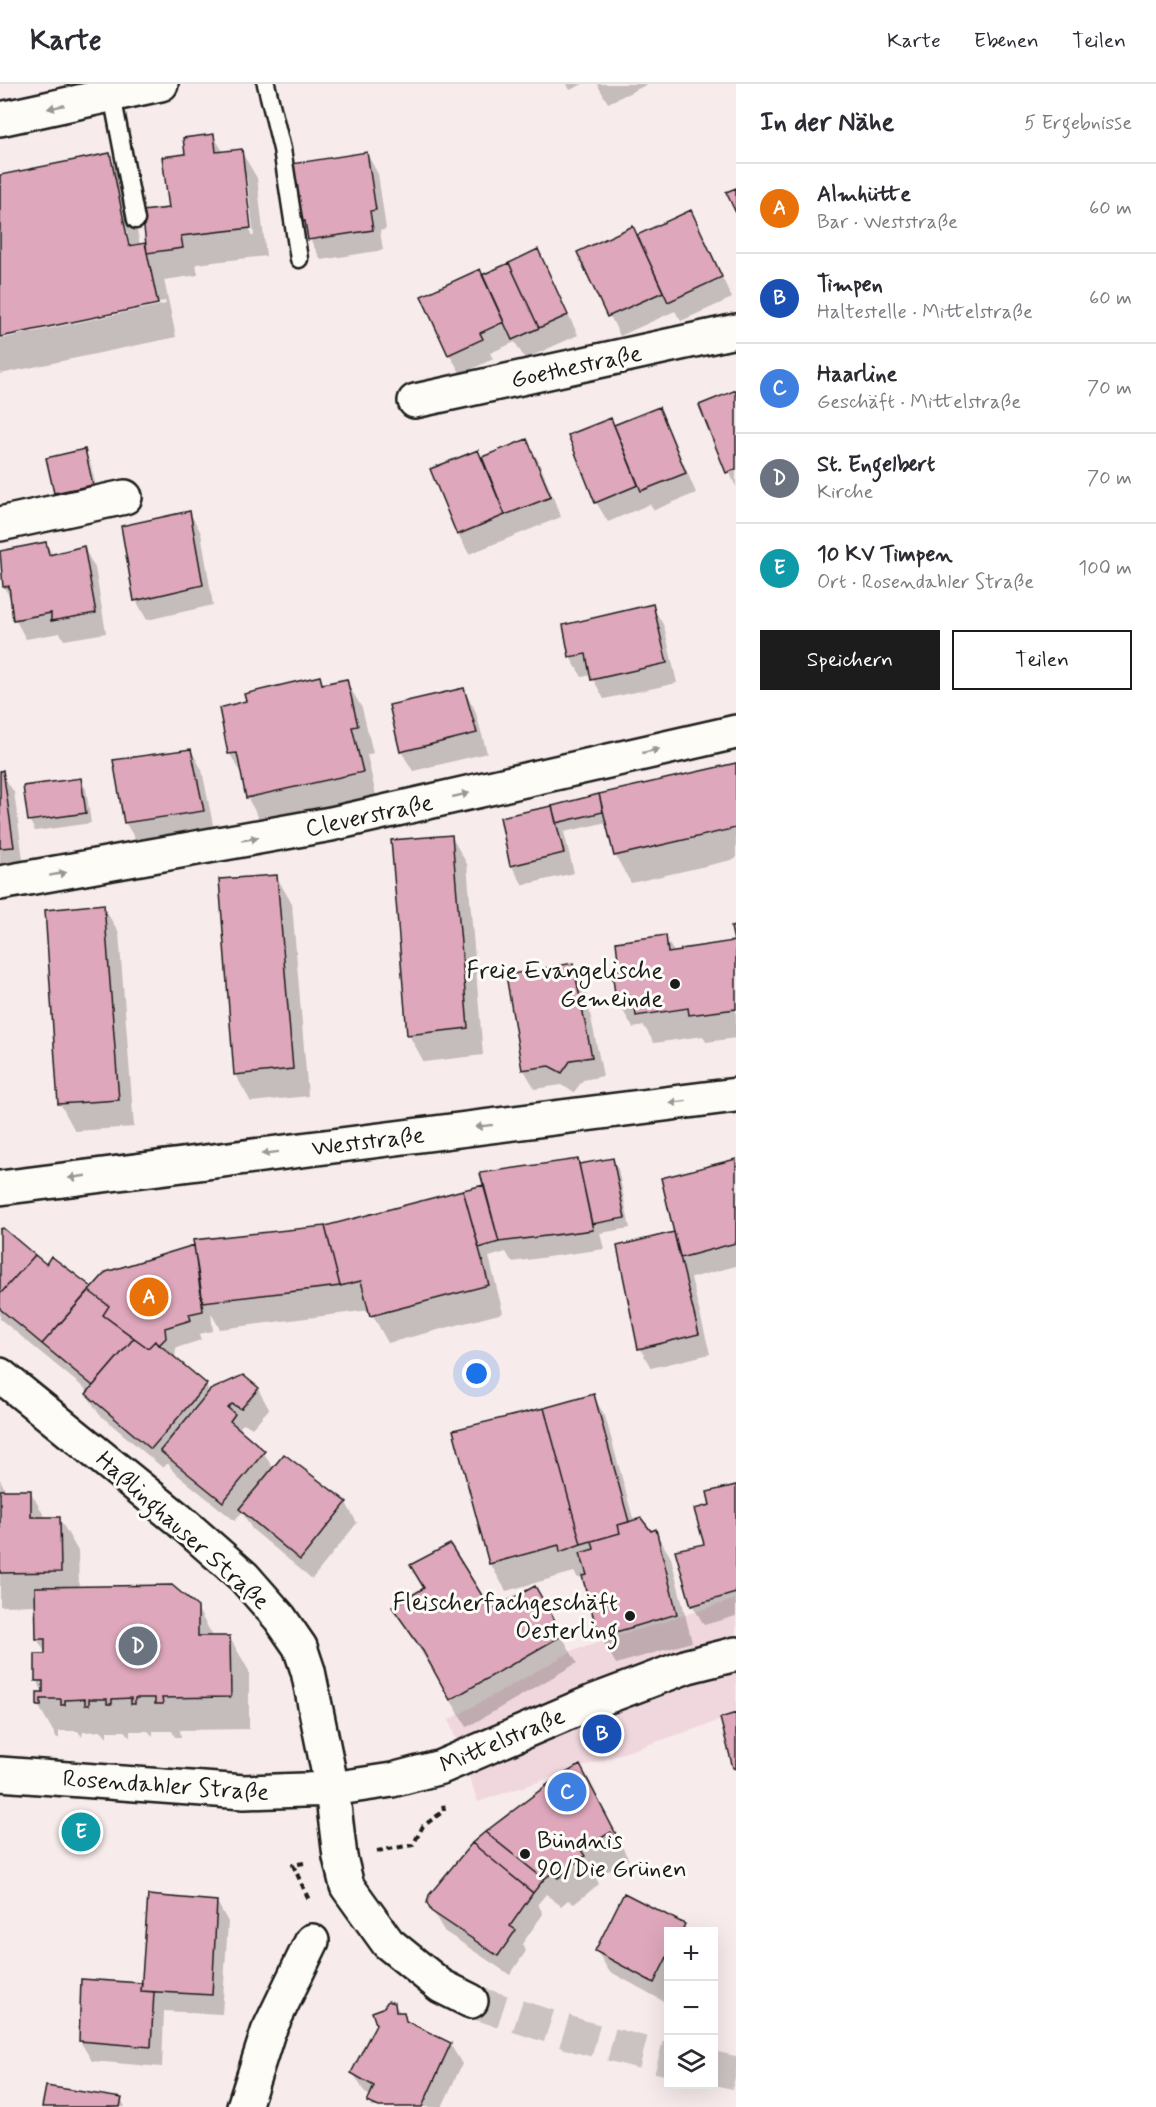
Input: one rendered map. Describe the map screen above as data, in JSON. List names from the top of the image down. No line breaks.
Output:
{"streets":{"street":["Goethestraße","Cleverstraße","Weststraße","Haßlinghauser Straße","Mittelstraße","Rosendahler Straße"]},"crossings":[["Haßlinghauser Straße","Mittelstraße"],["Haßlinghauser Straße","Rosendahler Straße"],["Mittelstraße","Rosendahler Straße"]],"one_way":["Cleverstraße","Weststraße"],"places":["Freie Evangelische Gemeinde","Fleischerfachgeschäft Oesterling","Bündnis 90/Die Grünen"],"page":{"header":"Karte","nav":["Karte","Ebenen","Teilen"],"heading":["In der Nähe","5 Ergebnisse"],"list":[{"mark":"A","name":"Almhütte","note":"Bar · Weststraße","value":"60 m"},{"mark":"B","name":"Timpen","note":"Haltestelle · Mittelstraße","value":"60 m"},{"mark":"C","name":"Haarline","note":"Geschäft · Mittelstraße","value":"70 m"},{"mark":"D","name":"St. Engelbert","note":"Kirche","value":"70 m"},{"mark":"E","name":"10 KV Timpen","note":"Ort · Rosendahler Straße","value":"100 m"}],"buttons":["Speichern","Teilen"],"pins":["A","D","B","C","E"],"map_buttons":["+","−"]}}
